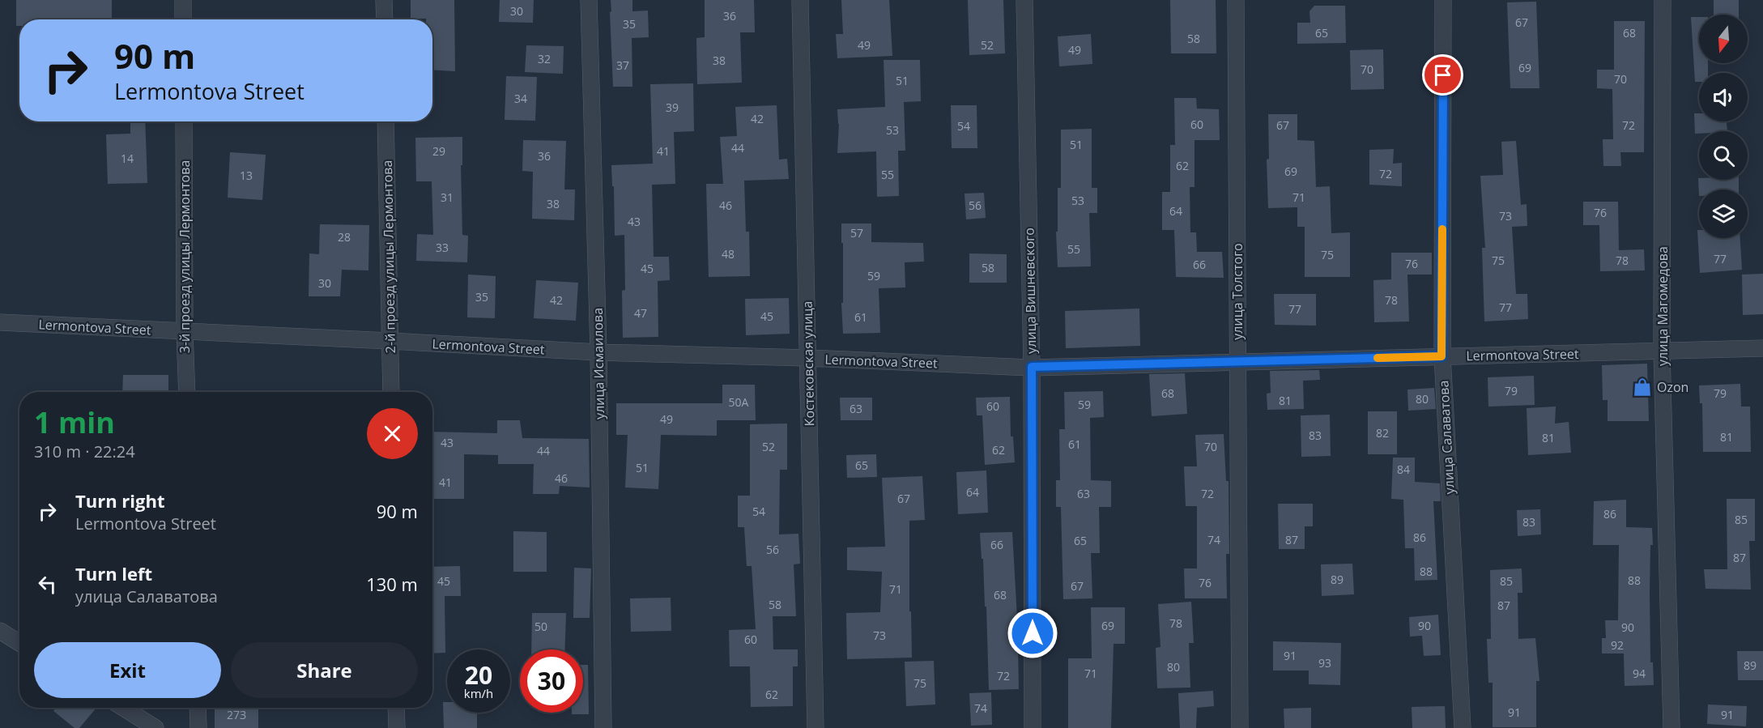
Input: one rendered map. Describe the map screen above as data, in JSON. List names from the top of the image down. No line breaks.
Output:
{"streets":{"street":["3-й проезд улицы Лермонтова","2-й проезд улицы Лермонтова","улица Вишневского","улица Толстого","улица Магомедова","Lermontova Street","улица Исмаилова","Костековская улица","улица Салаватова"]},"crossings":[["3-й проезд улицы Лермонтова","Lermontova Street"],["2-й проезд улицы Лермонтова","Lermontova Street"],["улица Вишневского","Lermontova Street"],["улица Толстого","Lermontova Street"],["улица Магомедова","Lermontova Street"],["Lermontova Street","улица Исмаилова"],["Lermontova Street","Костековская улица"],["Lermontova Street","улица Салаватова"]],"places":{"shop":["Ozon"]},"house_numbers":["30","36","67","35","65","68","58","49","52","49","32","38","37","69","70","70","51","34","39","42","60","67","72","54","53","51","44","29","41","36","14","62","69","72","55","13","31","71","53","38","46","56","64","76","73","43","57","28","33","55","48","75","77","75","78","76","66","58","45","59","30","35","42","78","77","77","47","45","61","79","68","79","80","81","50А","59","60","63","49","82","83","81","81","43","61","52","70","62","44","65","51","84","46","41","64","63","72","67","54","86","85","83","86","74","87","65","66","56","87","88","89","88","45","85","76","67","71","68","58","87","78","69","90","50","90","73","60","92","91","93","89","80","71","94","72","75","62","74","91","27З","91"],"north":"bottom","page":{"turn":["90 m","Lermontova Street"],"heading":["1 min","310 m · 22:24"],"list":[{"name":"Turn right","note":"Lermontova Street","value":"90 m"},{"name":"Turn left","note":"улица Салаватова","value":"130 m"}],"buttons":["Exit","Share"],"speed":"20 km/h","limit":"30"}}
